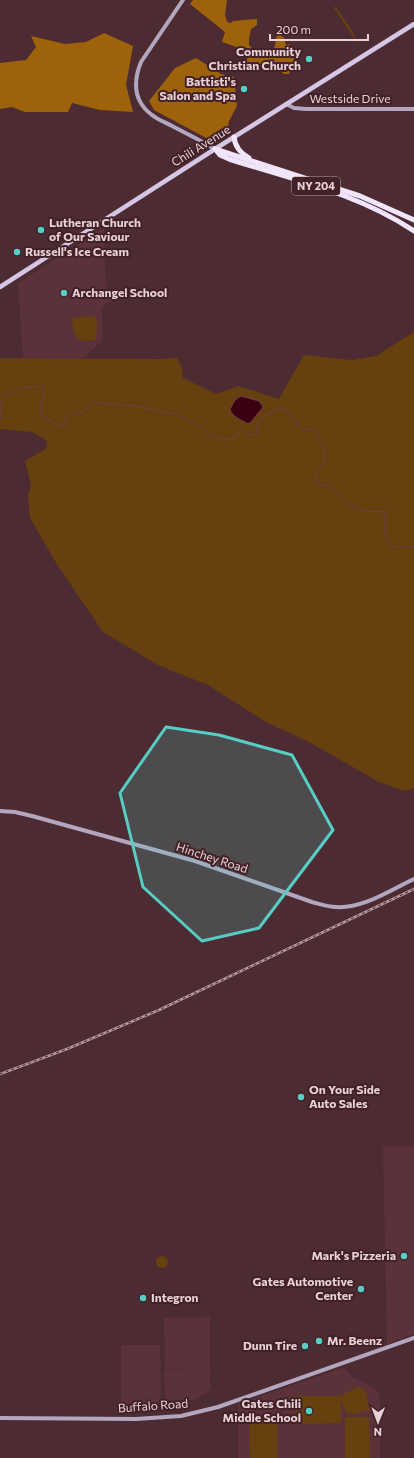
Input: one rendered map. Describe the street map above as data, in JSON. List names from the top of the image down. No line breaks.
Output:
{"streets":{"highway":["NY 204"],"main road":["Chili Avenue"],"street":["Westside Drive","Hinchey Road","Buffalo Road"]},"crossings":[["Westside Drive","Chili Avenue"],["Chili Avenue","NY 204"]],"places":["Community Christian Church","Battisti's Salon and Spa","Lutheran Church of Our Saviour","Russell's Ice Cream","Archangel School","On Your Side Auto Sales","Mark's Pizzeria","Gates Automotive Center","Integron","Mr. Beenz","Dunn Tire","Gates Chili Middle School"],"scale_bar":"200 m","north":"bottom"}
